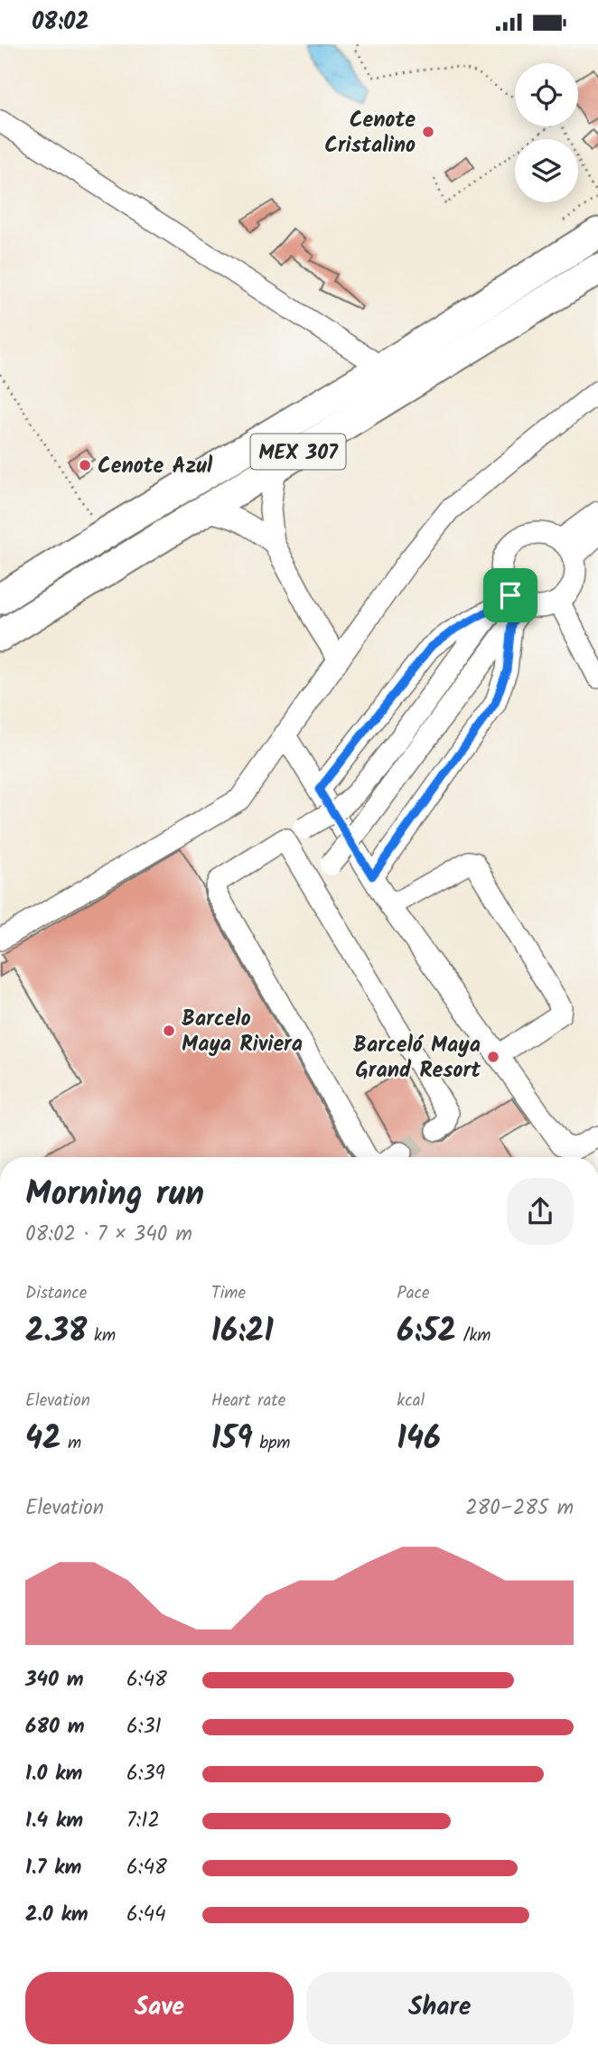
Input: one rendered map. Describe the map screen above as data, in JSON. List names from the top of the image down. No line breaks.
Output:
{"streets":{"highway":["MEX 307"]},"places":["Cenote Cristalino","Cenote Azul","Barcelo Maya Riviera","Barceló Maya Grand Resort"],"page":{"status":"08:02","heading":["Morning run","08:02 · 7 × 340 m"],"stats":[["Distance","2.38 km"],["Time","16:21"],["Pace","6:52 /km"],["Elevation","42 m"],["Heart rate","159 bpm"],["kcal","146"]],"chart":["Elevation","280–285 m"],"list":[{"name":"340 m","note":"6:48"},{"name":"680 m","note":"6:31"},{"name":"1.0 km","note":"6:39"},{"name":"1.4 km","note":"7:12"},{"name":"1.7 km","note":"6:48"},{"name":"2.0 km","note":"6:44"}],"buttons":["Save","Share"]}}
